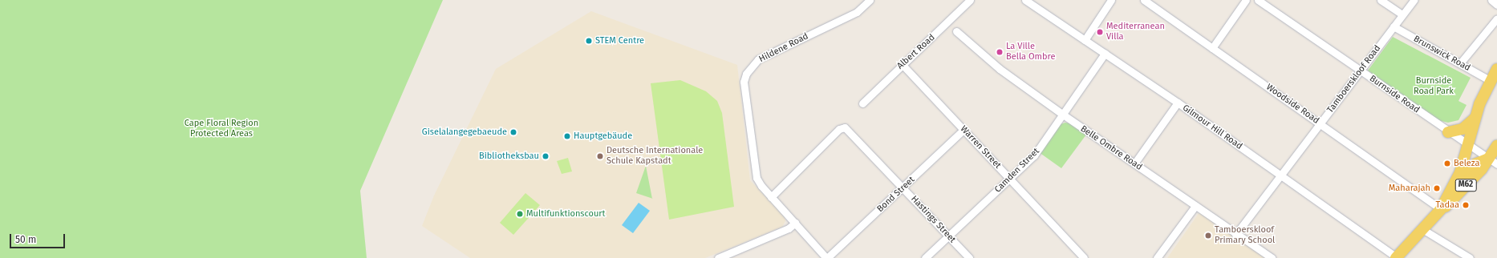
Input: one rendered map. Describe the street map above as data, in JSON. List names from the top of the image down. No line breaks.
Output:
{"streets":{"main road":["M62"],"street":["Hildene Road","Albert Road","Brunswick Road","Tamboerskloof Road","Burnside Road","Woodside Road","Gilmour Hill Road","Warren Street","Belle Ombre Road","Camden Street","Bond Street","Hastings Street"]},"crossings":[["Hildene Road","Bond Street"],["Hildene Road","Hastings Street"],["Albert Road","Warren Street"],["Brunswick Road","Tamboerskloof Road"],["Brunswick Road","M62"],["Tamboerskloof Road","Burnside Road"],["Tamboerskloof Road","Woodside Road"],["Tamboerskloof Road","Gilmour Hill Road"],["Tamboerskloof Road","Belle Ombre Road"],["Burnside Road","M62"],["Woodside Road","M62"],["Gilmour Hill Road","Camden Street"],["Gilmour Hill Road","M62"],["Warren Street","Camden Street"],["Warren Street","Bond Street"],["Belle Ombre Road","Camden Street"],["Camden Street","Hastings Street"],["Bond Street","Hastings Street"]],"parks":["Burnside Road Park","Cape Floral Region Protected Areas"],"places":["Mediterranean Villa","STEM Centre","La Ville Bella Ombre","Giselalangegebaeude","Hauptgebäude","Bibliotheksbau","Deutsche Internationale Schule Kapstadt","Beleza","Maharajah","Tadaa","Multifunktionscourt","Tamboerskloof Primary School"],"scale_bar":"50 m"}
